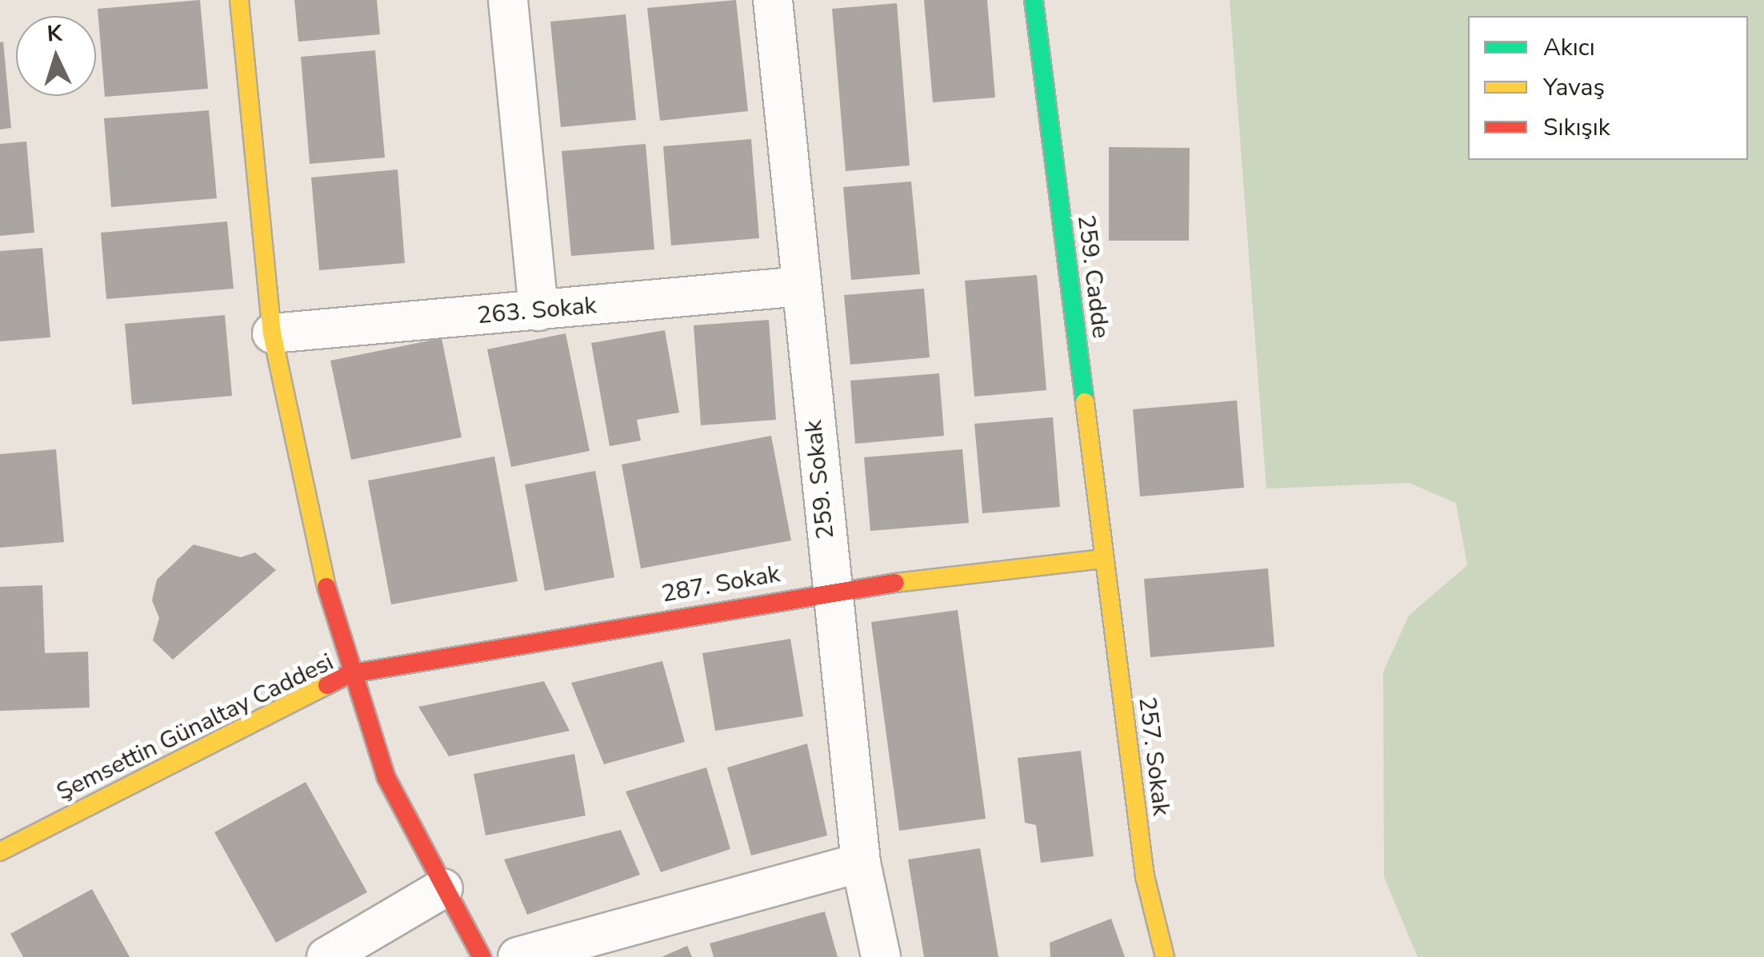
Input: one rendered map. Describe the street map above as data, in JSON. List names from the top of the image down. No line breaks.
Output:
{"streets":{"street":["259. Cadde","263. Sokak","259. Sokak","287. Sokak","Şemsettin Günaltay Caddesi","257. Sokak"]},"crossings":[["259. Cadde","287. Sokak"],["259. Cadde","257. Sokak"],["263. Sokak","259. Sokak"],["259. Sokak","287. Sokak"],["287. Sokak","Şemsettin Günaltay Caddesi"],["287. Sokak","257. Sokak"]],"legend":["Akıcı","Yavaş","Sıkışık"],"north":"top"}
